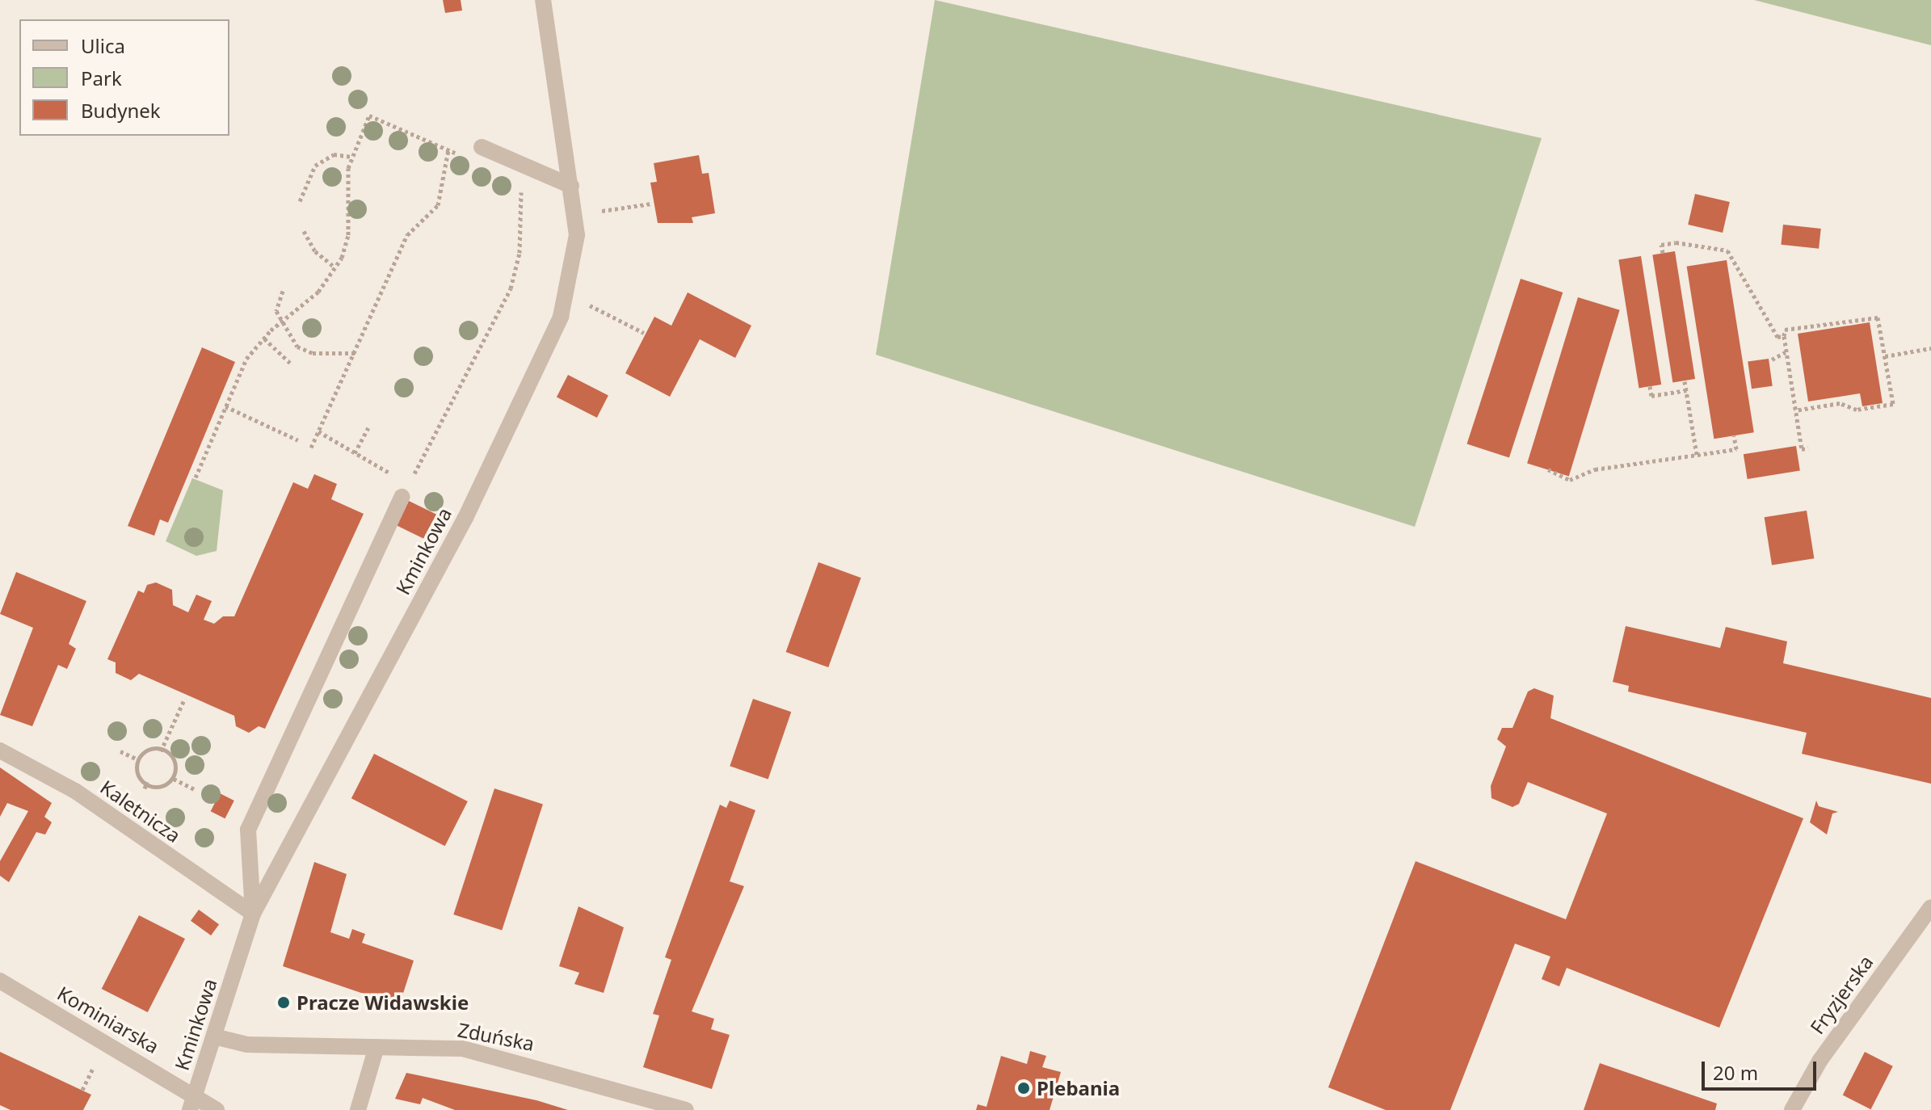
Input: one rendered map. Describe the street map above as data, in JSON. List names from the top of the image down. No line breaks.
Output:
{"streets":{"street":["Kminkowa","Kaletnicza","Fryzjerska","Kominiarska","Zduńska"]},"crossings":[["Kminkowa","Kaletnicza"],["Kminkowa","Kominiarska"],["Kminkowa","Zduńska"]],"places":["Pracze Widawskie","Plebania"],"legend":["Ulica","Park","Budynek"],"scale_bar":"20 m"}
